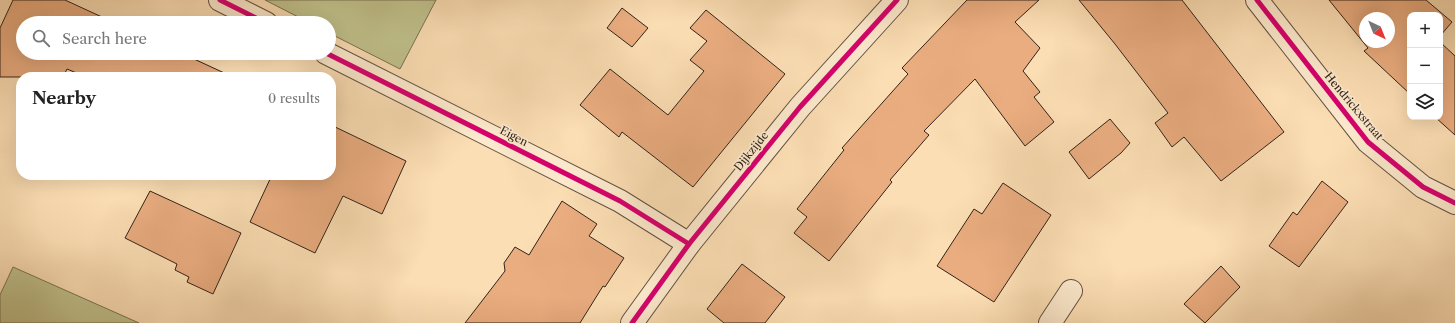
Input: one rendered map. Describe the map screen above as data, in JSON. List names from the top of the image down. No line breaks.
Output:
{"streets":{"street":["Hendrickxstraat","Eigen","Dijkzijde"]},"crossings":[["Eigen","Dijkzijde"]],"north":"bottom right","page":{"map_buttons":["+","−"],"search":"Search here","heading":["Nearby","0 results"]}}
